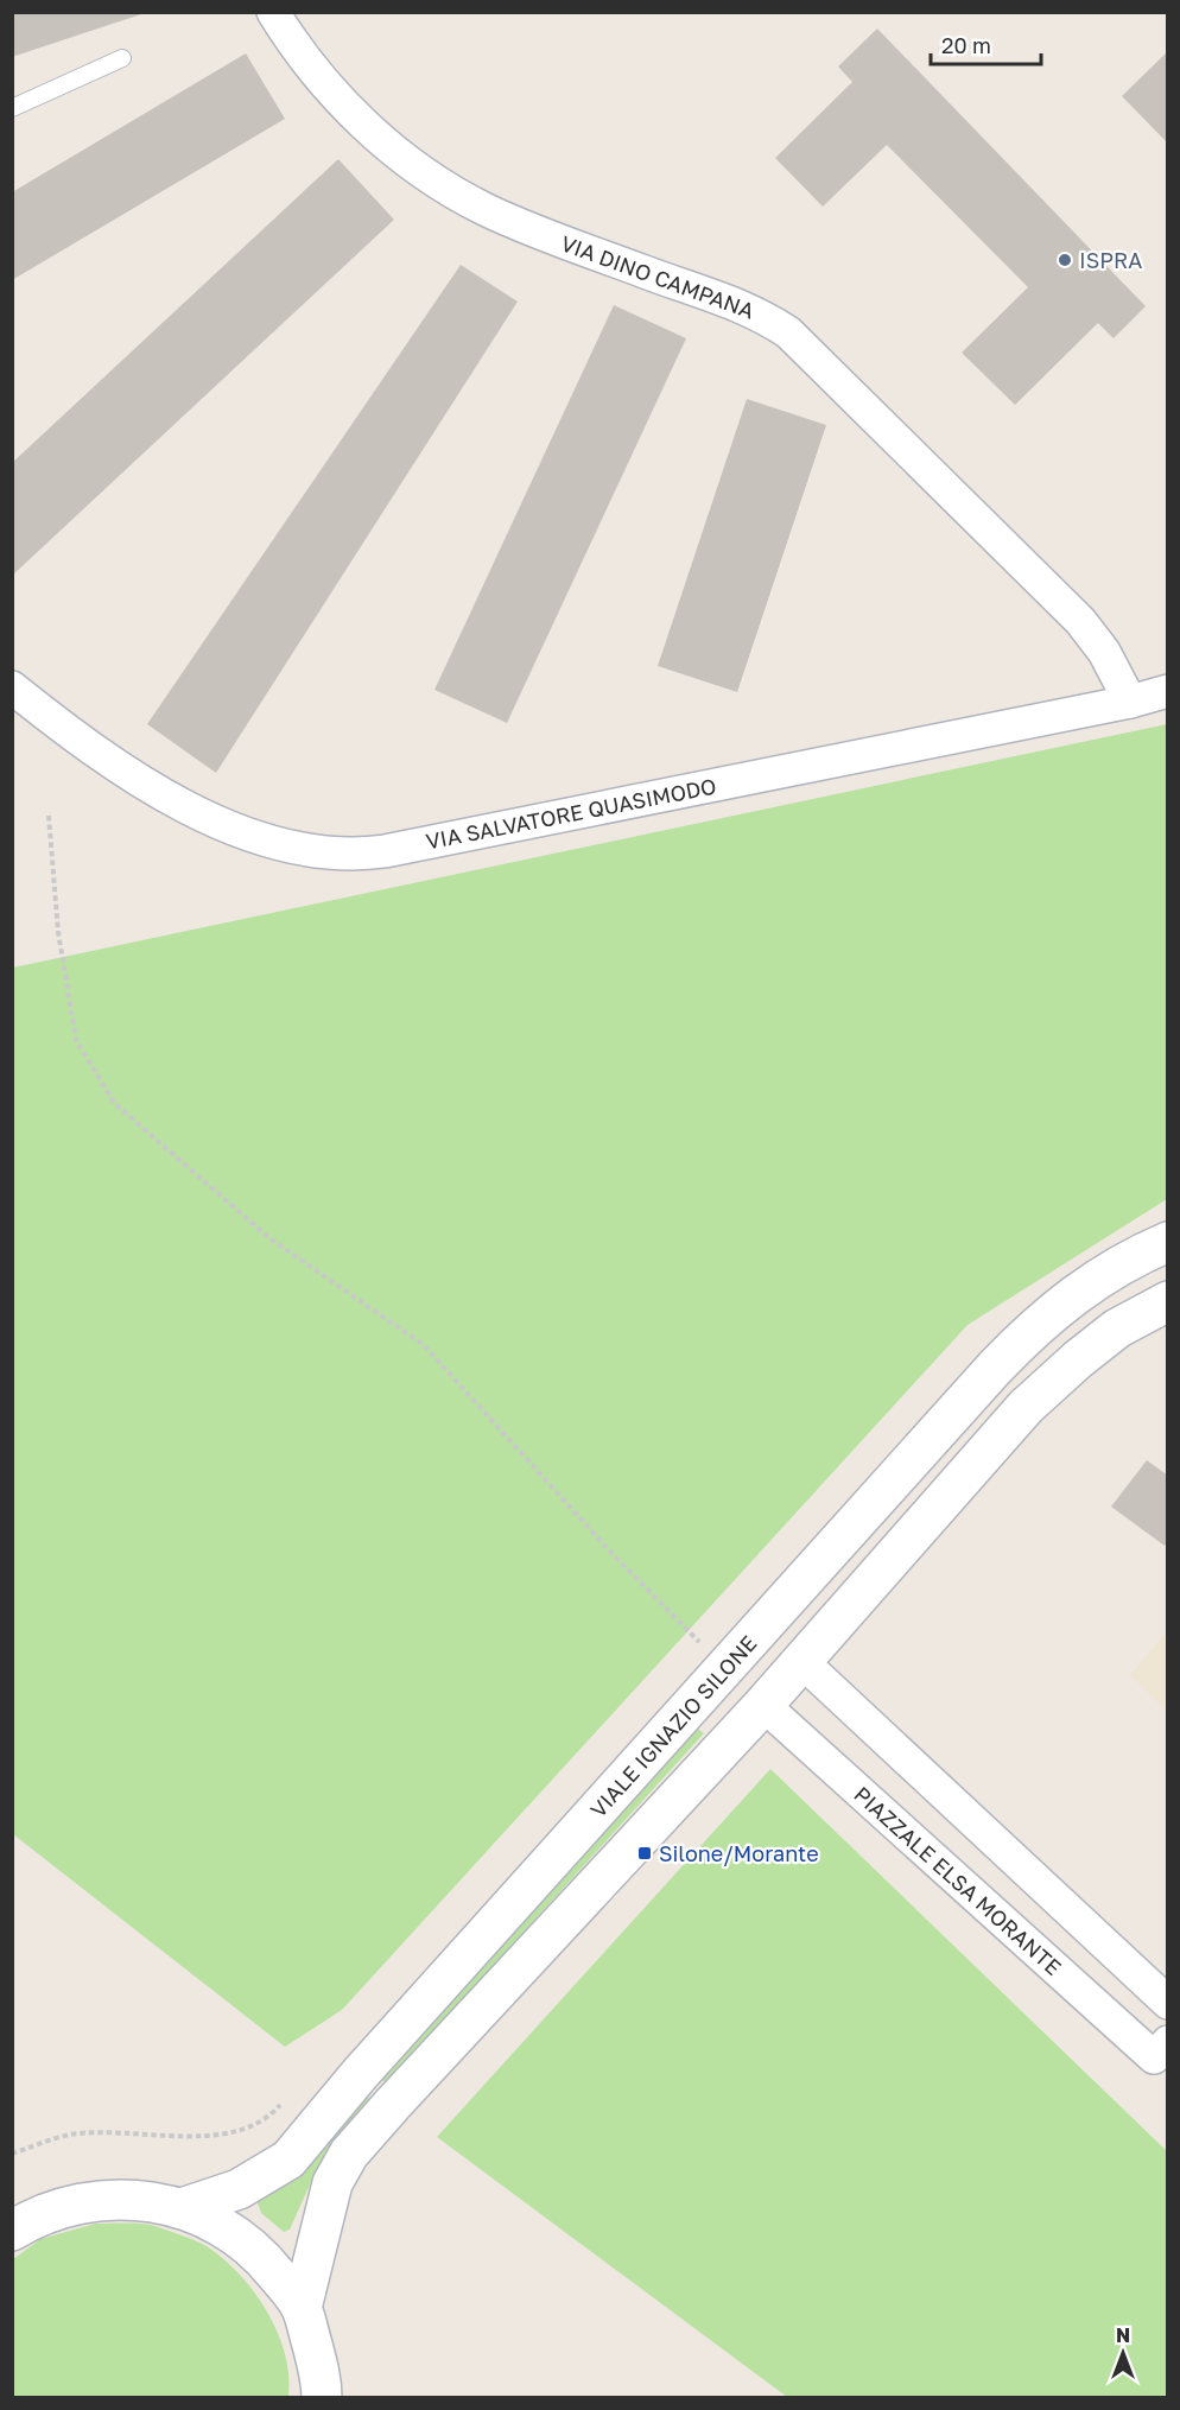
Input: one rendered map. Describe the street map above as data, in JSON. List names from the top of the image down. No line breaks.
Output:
{"streets":{"street":["VIA DINO CAMPANA","VIA SALVATORE QUASIMODO","VIALE IGNAZIO SILONE","PIAZZALE ELSA MORANTE"]},"crossings":[["VIA DINO CAMPANA","VIA SALVATORE QUASIMODO"]],"places":{"other":["ISPRA"],"transit":["Silone/Morante"]},"scale_bar":"20 m","north":"top"}
